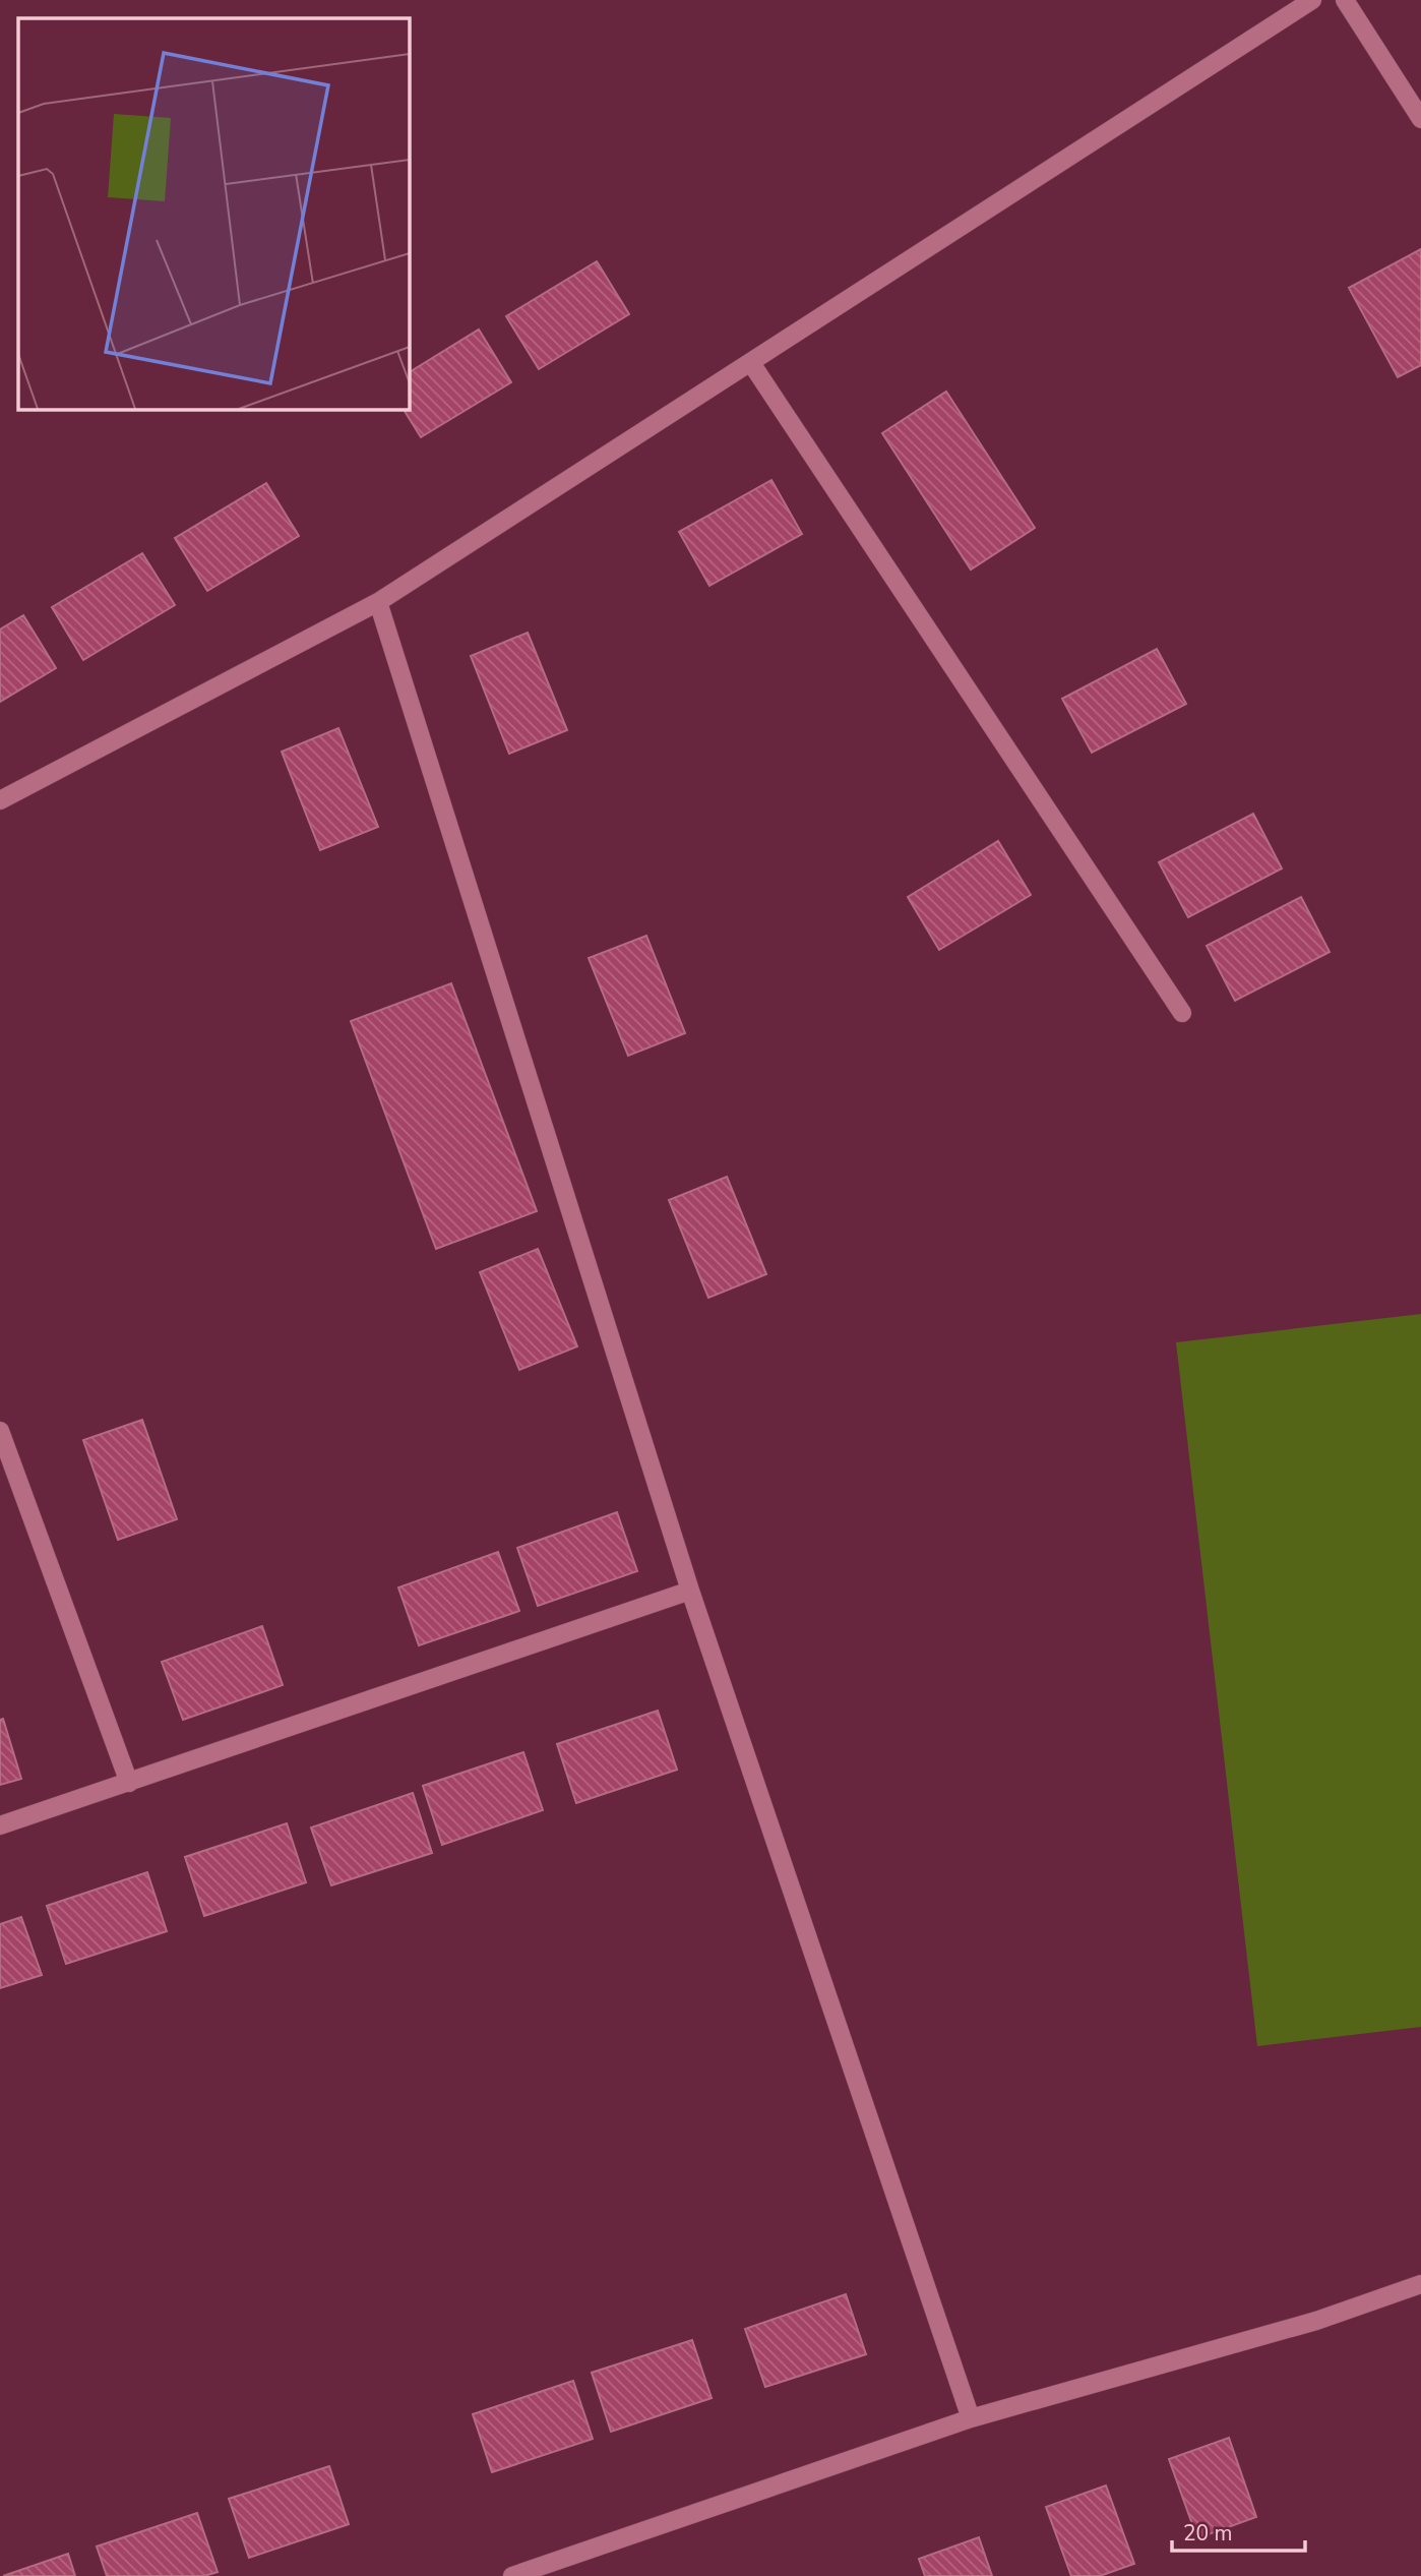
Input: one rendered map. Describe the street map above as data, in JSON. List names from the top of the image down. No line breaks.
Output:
{"scale_bar":"20 m"}
